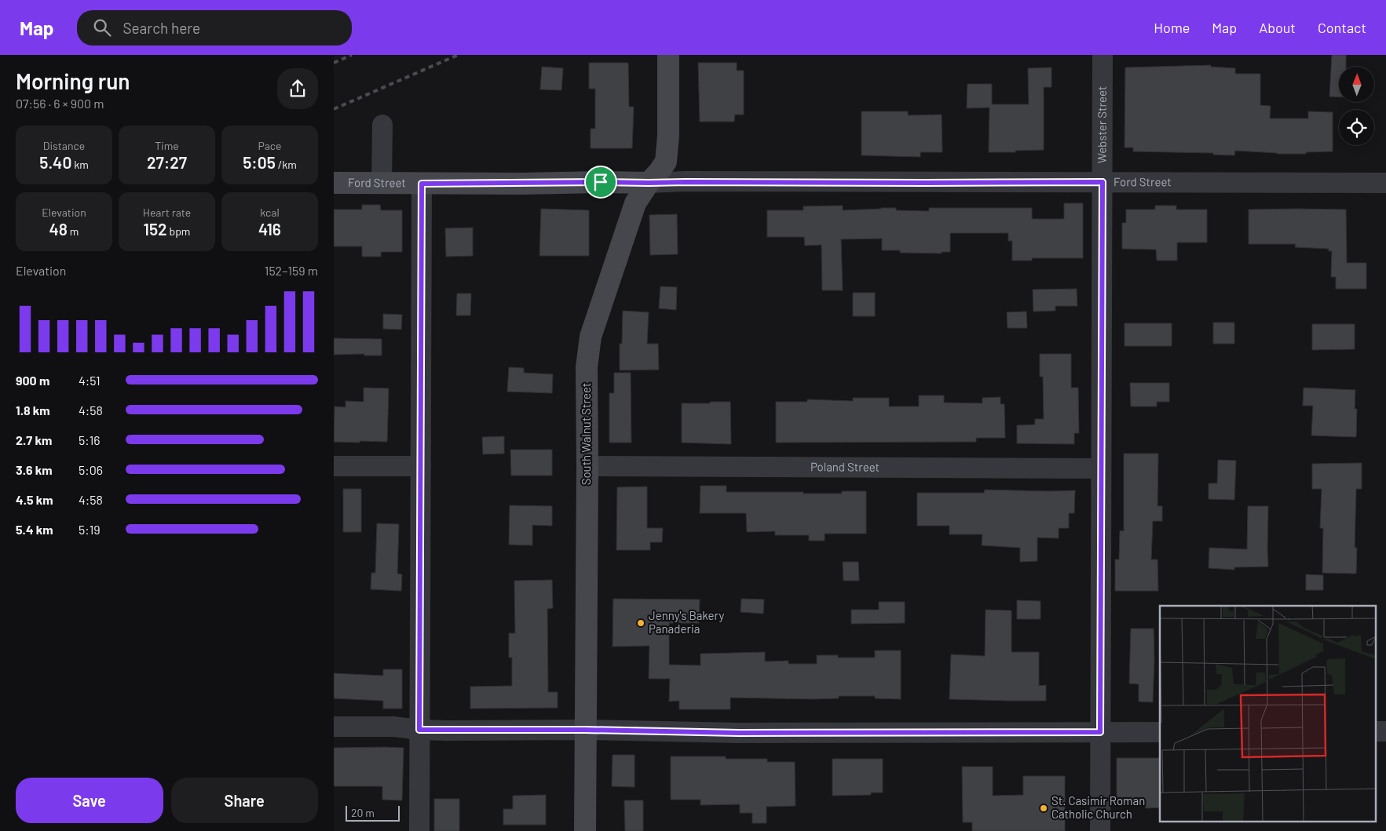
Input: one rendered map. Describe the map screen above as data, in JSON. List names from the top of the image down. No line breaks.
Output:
{"streets":{"street":["Webster Street","Ford Street","South Walnut Street","Poland Street"]},"crossings":[["Webster Street","Ford Street"],["Webster Street","Poland Street"],["Ford Street","South Walnut Street"],["South Walnut Street","Poland Street"]],"places":["Jenny's Bakery Panaderia","St. Casimir Roman Catholic Church"],"scale_bar":"20 m","north":"top","page":{"header":"Map","search":"Search here","nav":["Home","Map","About","Contact"],"heading":["Morning run","07:56 · 6 × 900 m"],"stats":[["Distance","5.40 km"],["Time","27:27"],["Pace","5:05 /km"],["Elevation","48 m"],["Heart rate","152 bpm"],["kcal","416"]],"chart":["Elevation","152–159 m"],"list":[{"name":"900 m","note":"4:51"},{"name":"1.8 km","note":"4:58"},{"name":"2.7 km","note":"5:16"},{"name":"3.6 km","note":"5:06"},{"name":"4.5 km","note":"4:58"},{"name":"5.4 km","note":"5:19"}],"buttons":["Save","Share"],"scale":"20 m"}}
